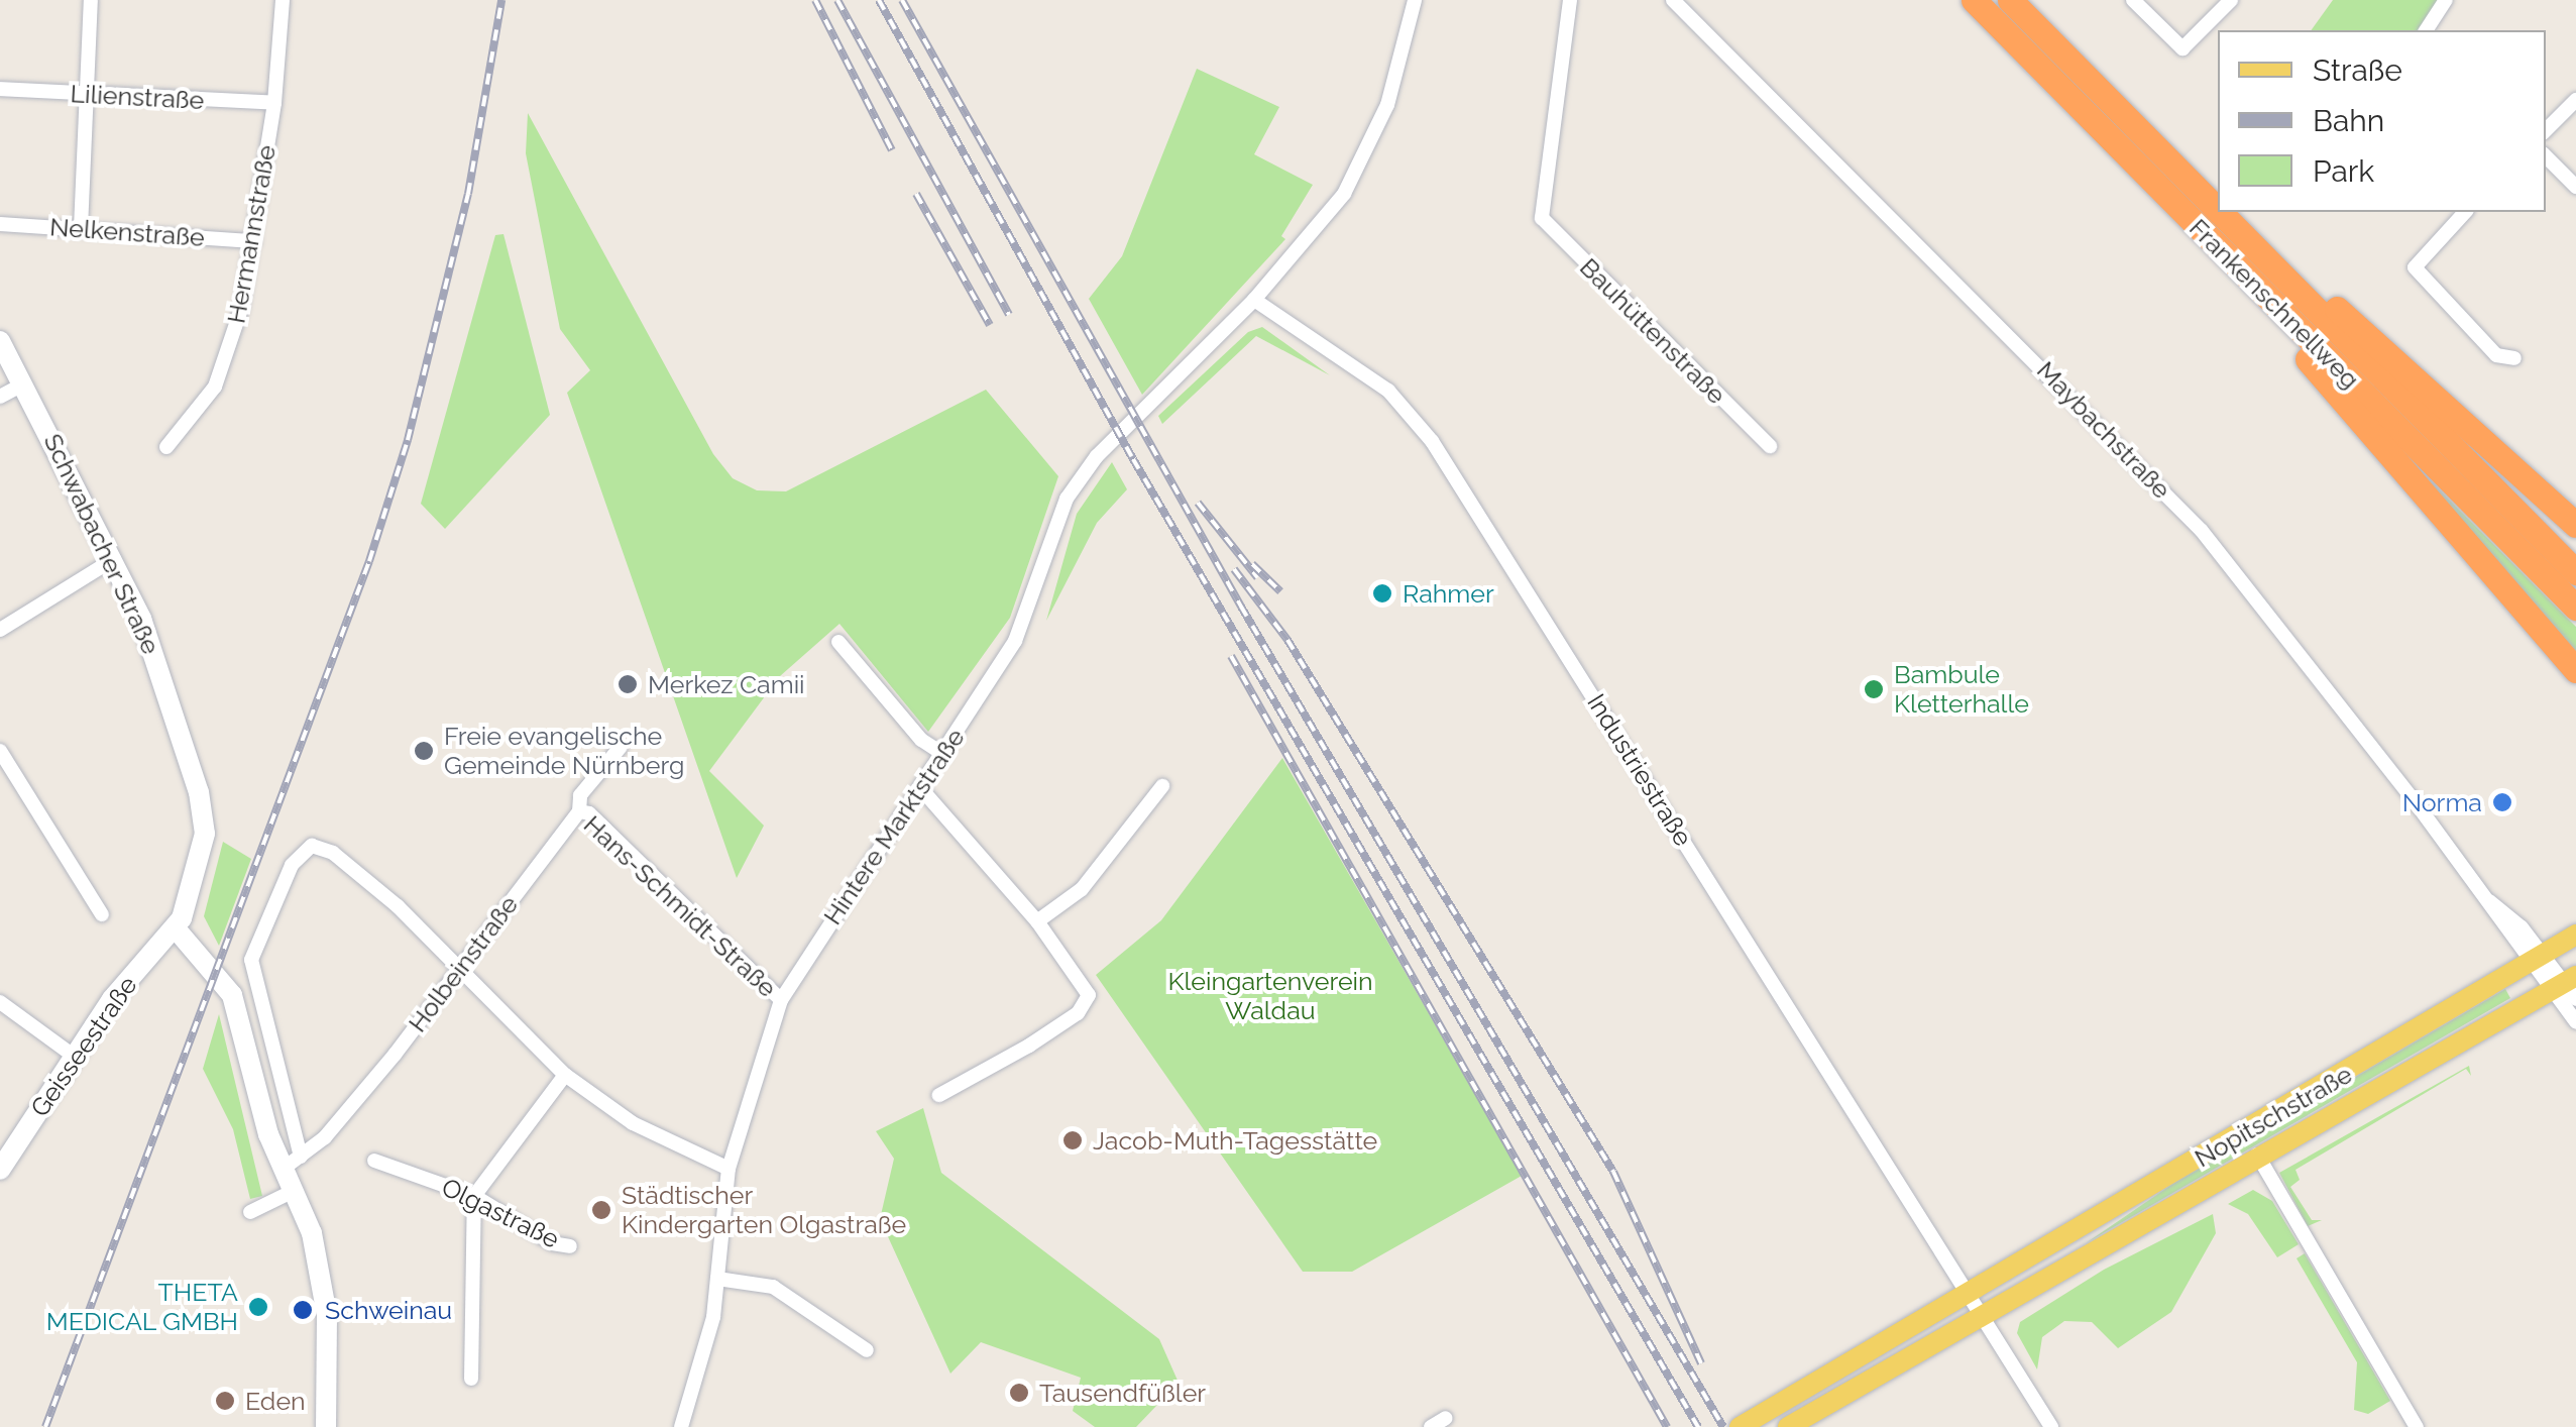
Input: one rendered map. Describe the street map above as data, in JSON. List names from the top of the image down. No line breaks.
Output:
{"streets":{"highway":["Frankenschnellweg"],"main road":["Schwabacher Straße","Geisseestraße","Nopitschstraße"],"street":["Lilienstraße","Nelkenstraße","Hermannstraße","Bauhüttenstraße","Maybachstraße","Industriestraße","Hintere Marktstraße","Hans-Schmidt-Straße","Holbeinstraße","Olgastraße"]},"crossings":[["Lilienstraße","Hermannstraße"],["Nelkenstraße","Hermannstraße"],["Maybachstraße","Nopitschstraße"],["Schwabacher Straße","Geisseestraße"],["Industriestraße","Hintere Marktstraße"],["Industriestraße","Nopitschstraße"],["Hintere Marktstraße","Hans-Schmidt-Straße"],["Hans-Schmidt-Straße","Holbeinstraße"]],"parks":["Kleingartenverein Waldau"],"places":["Rahmer","Merkez Camii","Bambule Kletterhalle","Freie evangelische Gemeinde Nürnberg","Norma","Jacob-Muth-Tagesstätte","Städtischer Kindergarten Olgastraße","THETA MEDICAL GMBH","Schweinau","Tausendfüßler","Eden"],"legend":["Straße","Bahn","Park"]}
